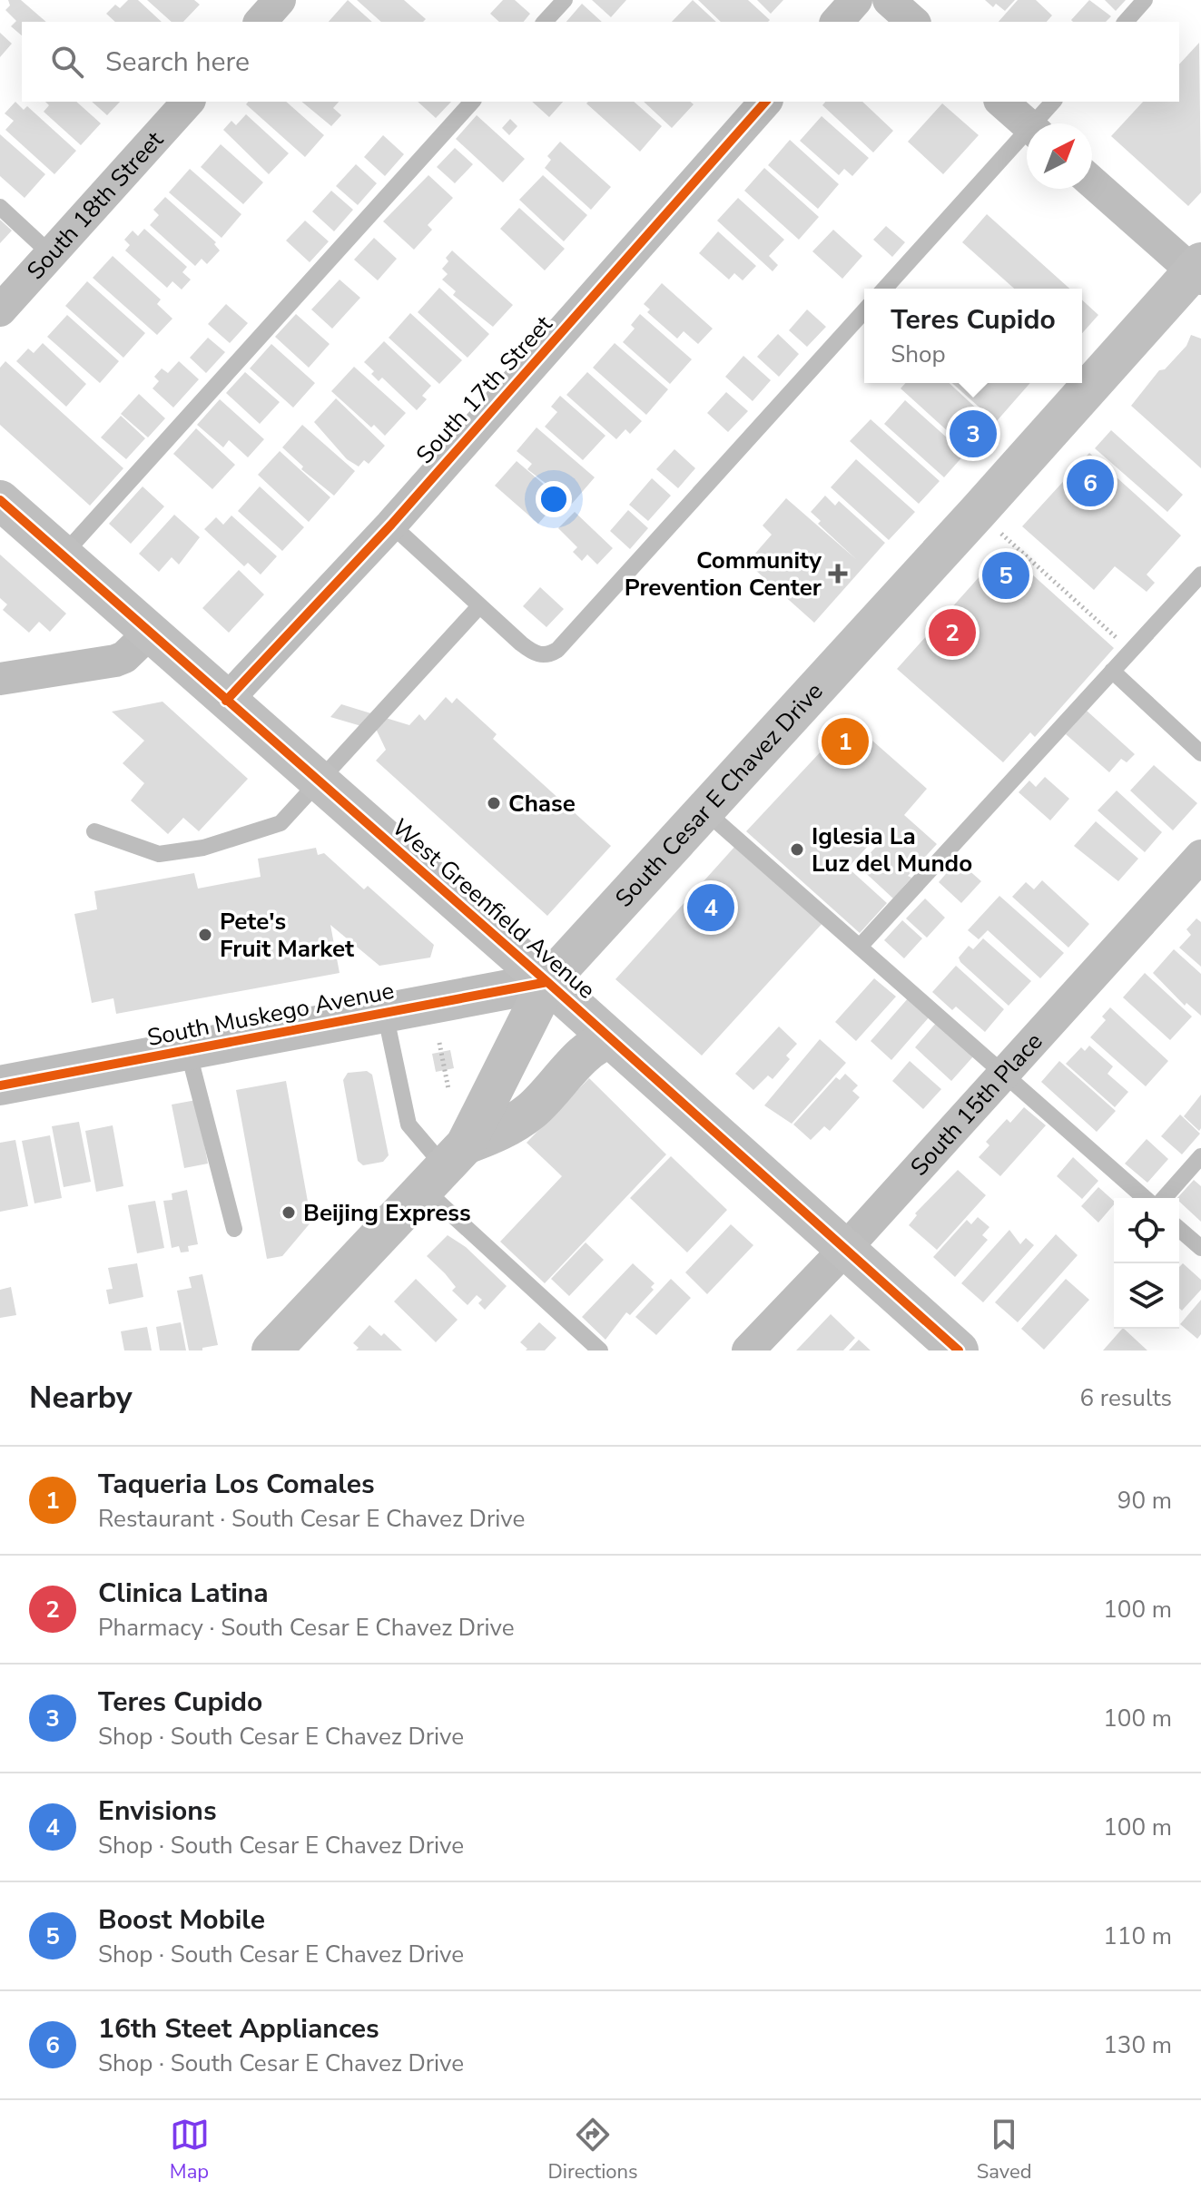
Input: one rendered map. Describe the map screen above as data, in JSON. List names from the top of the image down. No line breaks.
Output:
{"streets":{"main road":["South Cesar E Chavez Drive","West Greenfield Avenue"],"street":["South 18th Street","South 17th Street","South Muskego Avenue","South 15th Place"]},"crossings":[["South 17th Street","West Greenfield Avenue"],["South Cesar E Chavez Drive","West Greenfield Avenue"],["South Cesar E Chavez Drive","South Muskego Avenue"],["West Greenfield Avenue","South Muskego Avenue"],["West Greenfield Avenue","South 15th Place"]],"places":{"health":["Community Prevention Center"],"other":["Chase","Iglesia La Luz del Mundo","Pete's Fruit Market","Beijing Express"]},"north":"top right","page":{"search":"Search here","popup":["Teres Cupido","Shop"],"pins":["3","6","5","2","1","4"],"heading":["Nearby","6 results"],"list":[{"mark":"1","name":"Taqueria Los Comales","note":"Restaurant · South Cesar E Chavez Drive","value":"90 m"},{"mark":"2","name":"Clinica Latina","note":"Pharmacy · South Cesar E Chavez Drive","value":"100 m"},{"mark":"3","name":"Teres Cupido","note":"Shop · South Cesar E Chavez Drive","value":"100 m"},{"mark":"4","name":"Envisions","note":"Shop · South Cesar E Chavez Drive","value":"100 m"},{"mark":"5","name":"Boost Mobile","note":"Shop · South Cesar E Chavez Drive","value":"110 m"},{"mark":"6","name":"16th Steet Appliances","note":"Shop · South Cesar E Chavez Drive","value":"130 m"}],"nav":["Map","Directions","Saved"]}}
